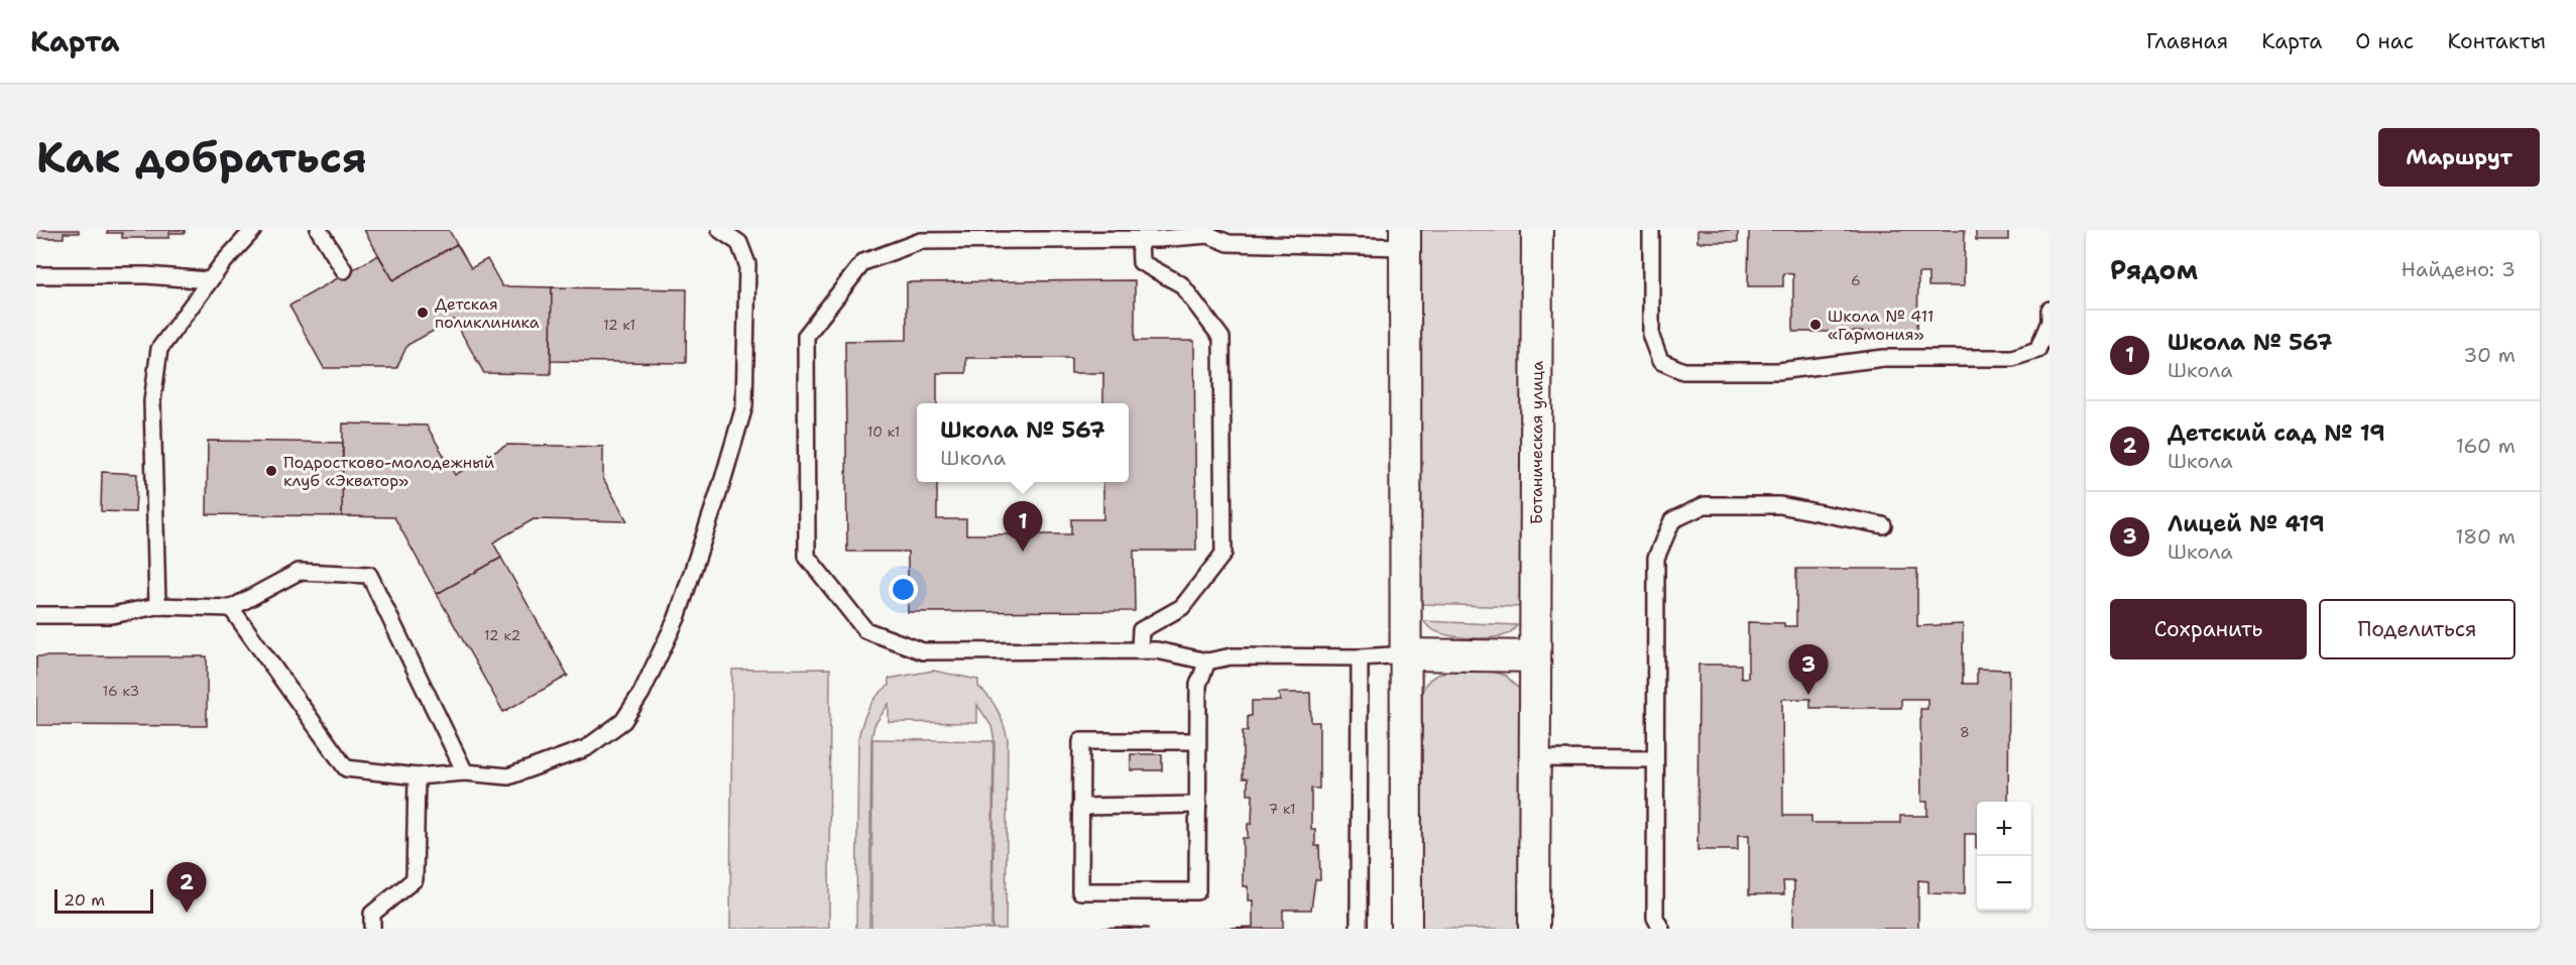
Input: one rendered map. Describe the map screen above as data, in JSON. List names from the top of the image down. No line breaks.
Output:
{"streets":{"street":["Ботаническая улица"]},"places":["Детская поликлиника","Школа № 411 «Гармония»","Подростково-молодежный клуб «Экватор»"],"house_numbers":["6","12 к1","10 к1","12 к2","16 к3","8","7 к1"],"scale_bar":"20 m","page":{"header":"Карта","nav":["Главная","Карта","О нас","Контакты"],"buttons":["Маршрут",["Сохранить","Поделиться"]],"title":"Как добраться","heading":["Рядом","Найдено: 3"],"list":[{"mark":"1","name":"Школа № 567","note":"Школа","value":"30 m"},{"mark":"2","name":"Детский сад № 19","note":"Школа","value":"160 m"},{"mark":"3","name":"Лицей № 419","note":"Школа","value":"180 m"}],"popup":["Школа № 567","Школа"],"pins":["1","3","2"],"map_buttons":["+","−"],"scale":"20 m"}}
